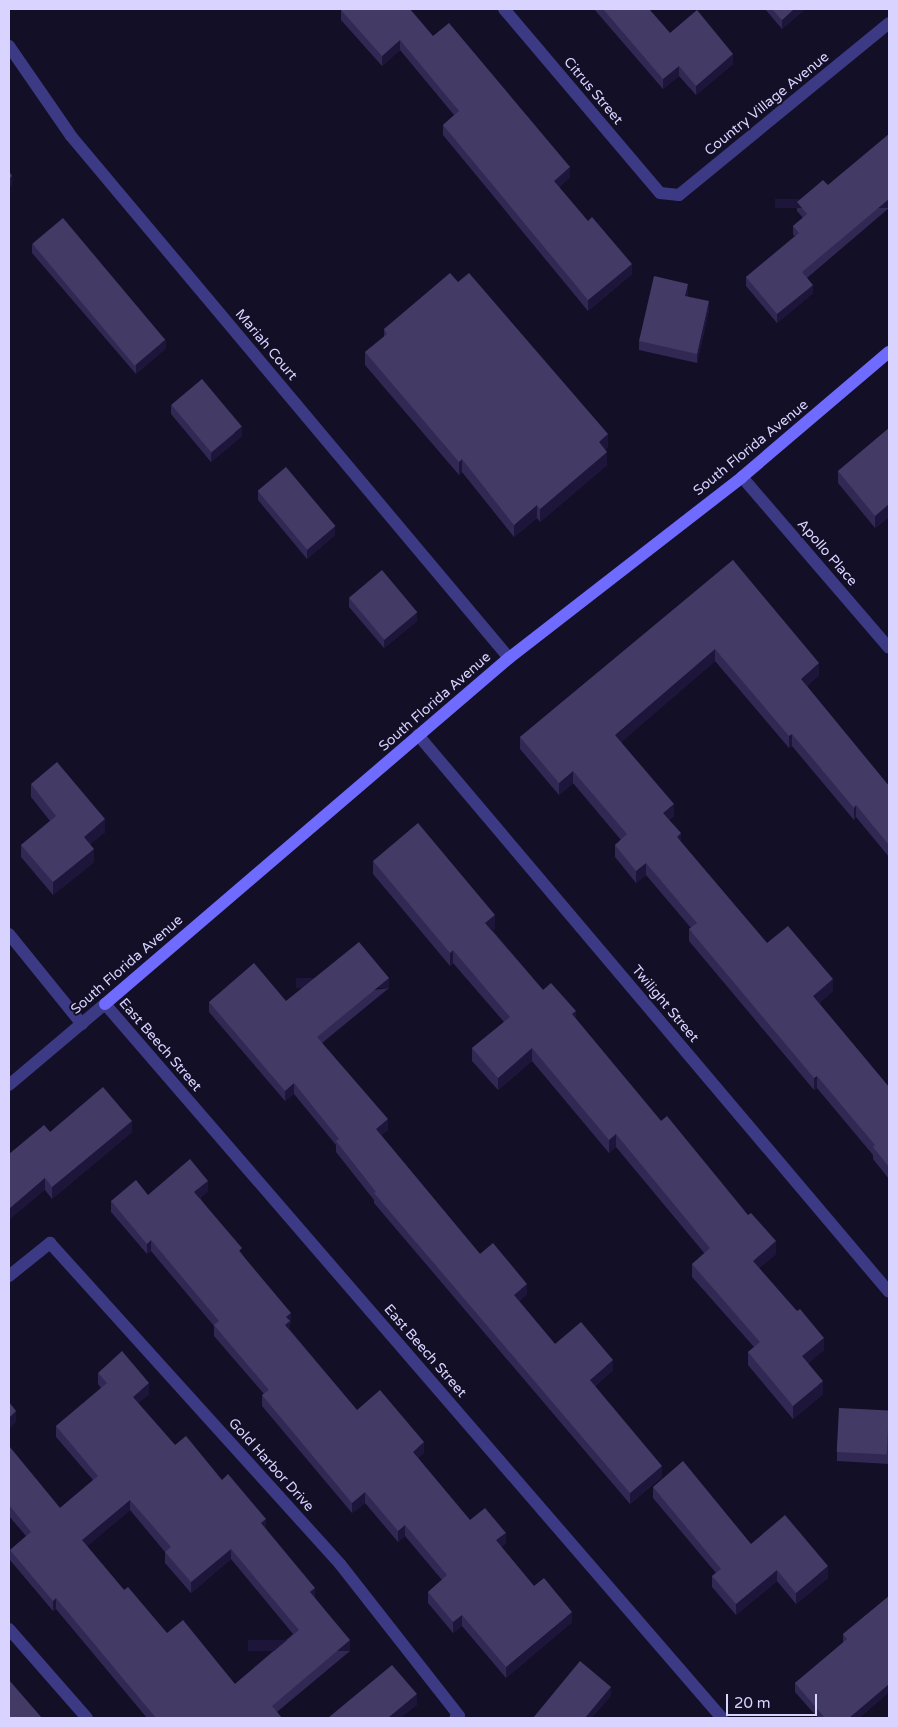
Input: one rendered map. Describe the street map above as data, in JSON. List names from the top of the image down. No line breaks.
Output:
{"streets":{"street":["Citrus Street","Country Village Avenue","Mariah Court","South Florida Avenue","Apollo Place","Twilight Street","East Beech Street","Gold Harbor Drive"]},"crossings":[["Citrus Street","Country Village Avenue"],["Mariah Court","South Florida Avenue"],["South Florida Avenue","Apollo Place"],["South Florida Avenue","Twilight Street"],["South Florida Avenue","East Beech Street"]],"scale_bar":"20 m"}
